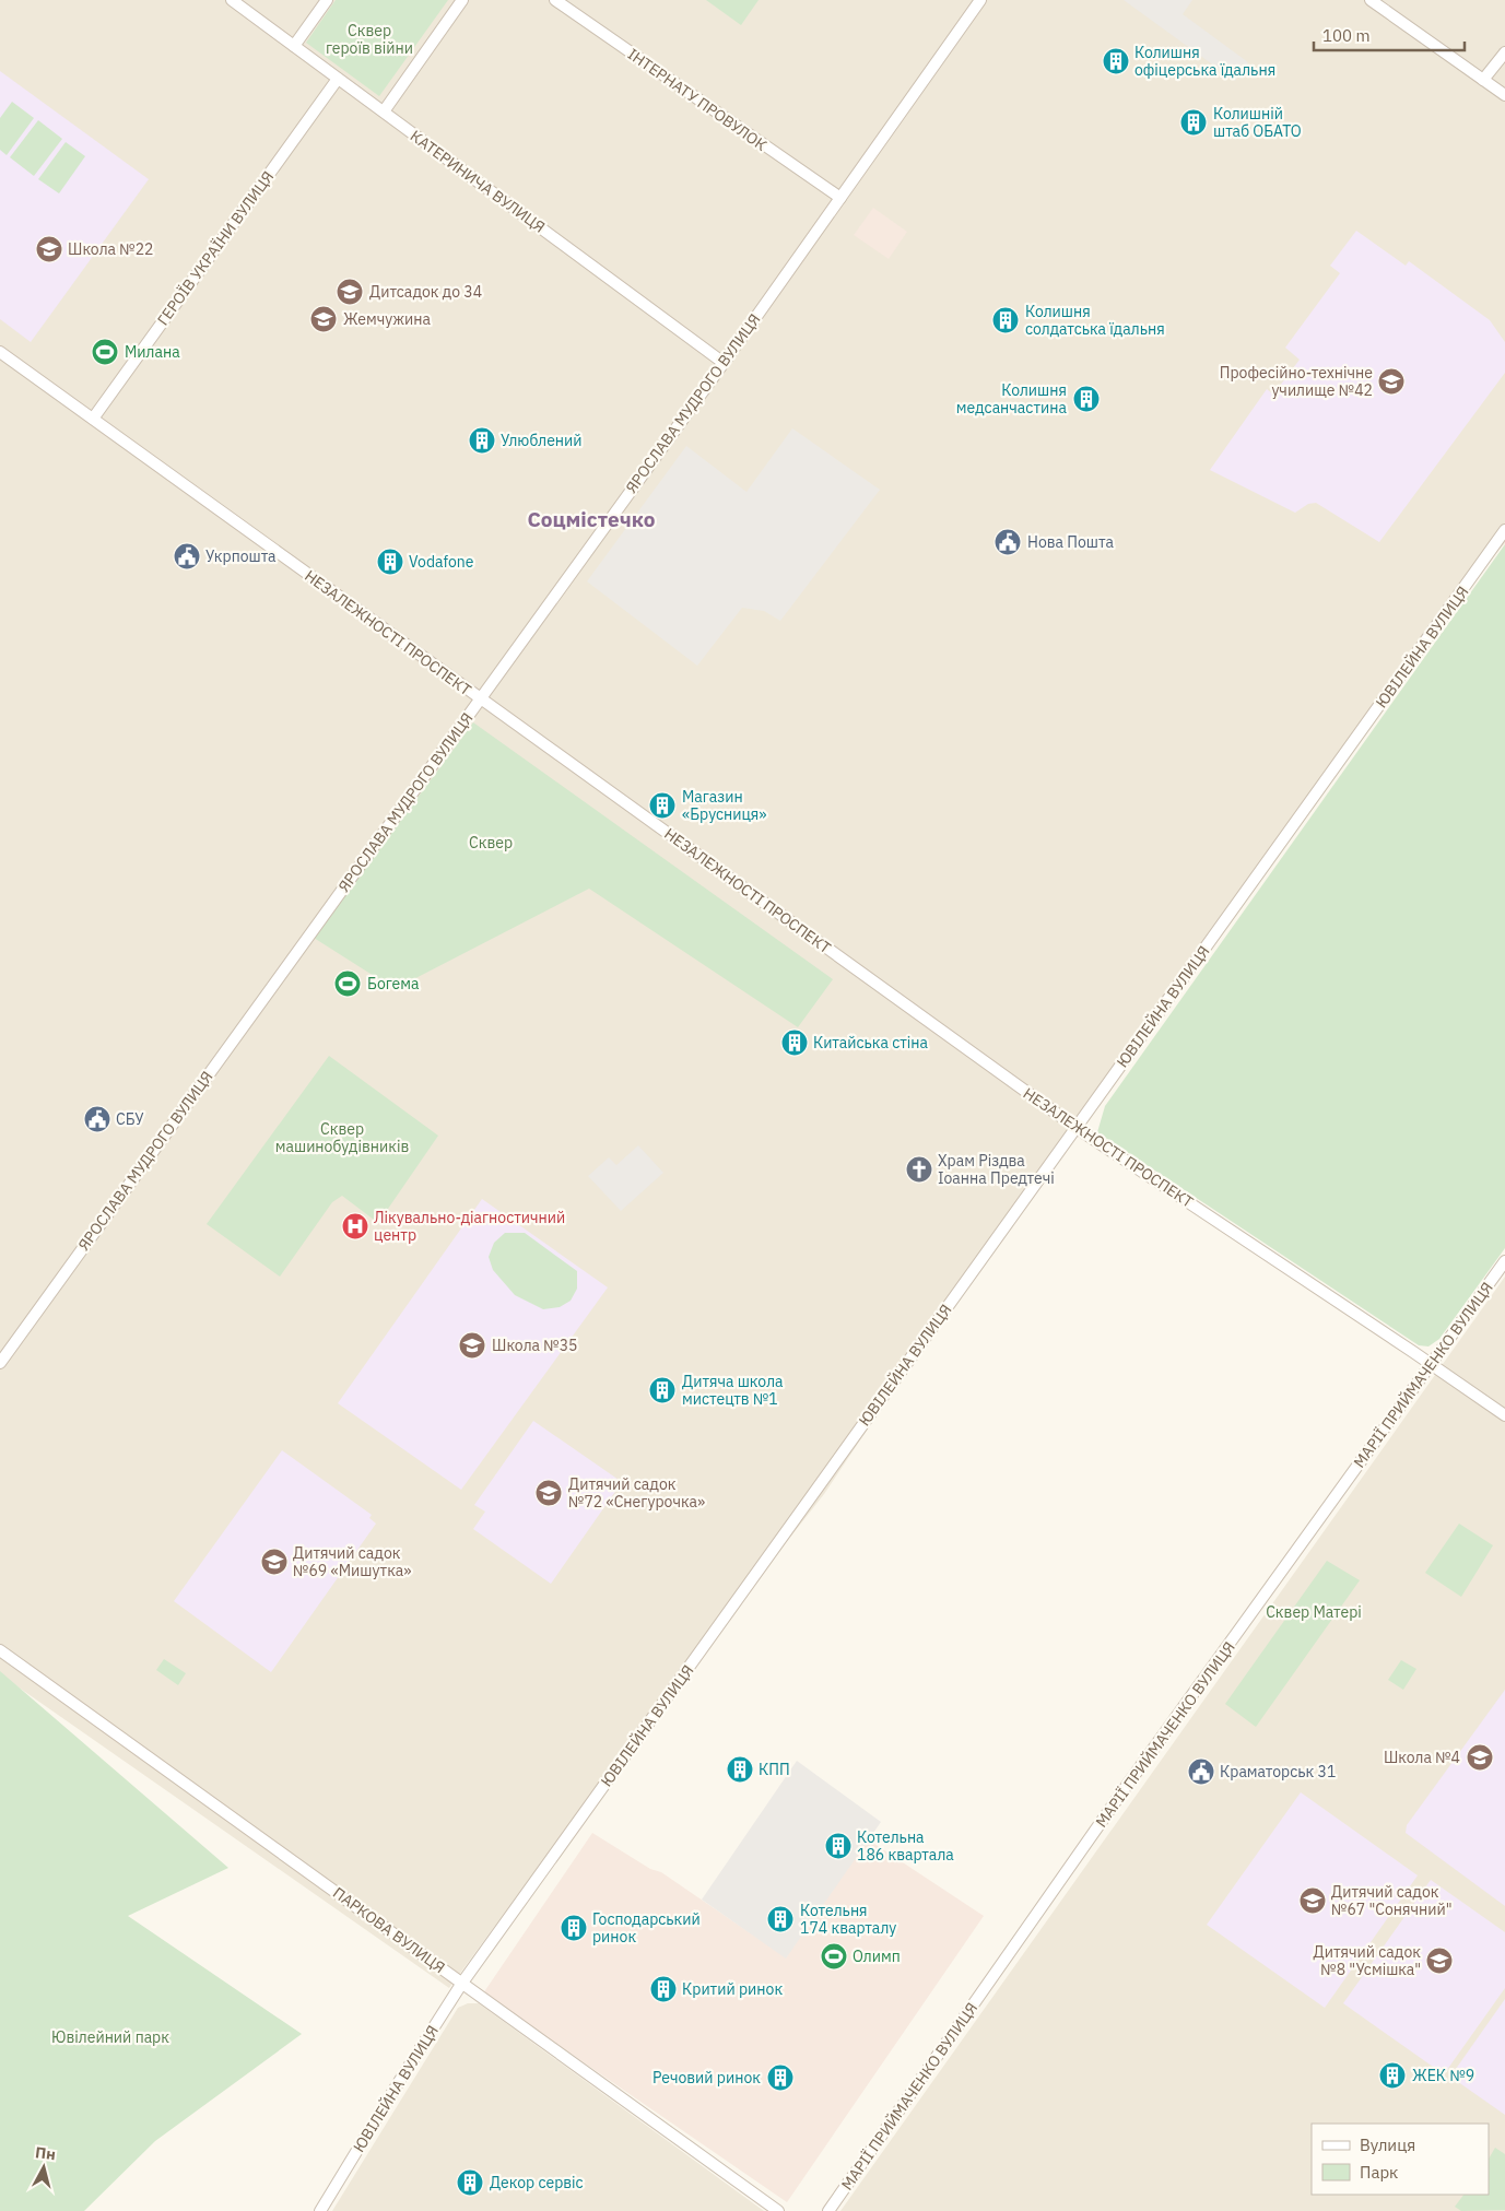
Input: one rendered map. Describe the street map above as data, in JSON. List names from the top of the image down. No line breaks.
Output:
{"streets":{"street":["ІНТЕРНАТУ ПРОВУЛОК","КАТЕРИНИЧА ВУЛИЦЯ","ГЕРОЇВ УКРАЇНИ ВУЛИЦЯ","ЯРОСЛАВА МУДРОГО ВУЛИЦЯ","НЕЗАЛЕЖНОСТІ ПРОСПЕКТ","ЮВІЛЕЙНА ВУЛИЦЯ","МАРІЇ ПРИЙМАЧЕНКО ВУЛИЦЯ","ПАРКОВА ВУЛИЦЯ"]},"crossings":[["ІНТЕРНАТУ ПРОВУЛОК","ЯРОСЛАВА МУДРОГО ВУЛИЦЯ"],["КАТЕРИНИЧА ВУЛИЦЯ","ГЕРОЇВ УКРАЇНИ ВУЛИЦЯ"],["КАТЕРИНИЧА ВУЛИЦЯ","ЯРОСЛАВА МУДРОГО ВУЛИЦЯ"],["ГЕРОЇВ УКРАЇНИ ВУЛИЦЯ","НЕЗАЛЕЖНОСТІ ПРОСПЕКТ"],["ЯРОСЛАВА МУДРОГО ВУЛИЦЯ","НЕЗАЛЕЖНОСТІ ПРОСПЕКТ"],["НЕЗАЛЕЖНОСТІ ПРОСПЕКТ","ЮВІЛЕЙНА ВУЛИЦЯ"],["НЕЗАЛЕЖНОСТІ ПРОСПЕКТ","МАРІЇ ПРИЙМАЧЕНКО ВУЛИЦЯ"],["ЮВІЛЕЙНА ВУЛИЦЯ","ПАРКОВА ВУЛИЦЯ"]],"districts":["Соцмістечко"],"parks":["Сквер героїв війни","Сквер","Сквер машинобудівників","Сквер Матері","Ювілейний парк"],"places":{"building":["Колишня офіцерська їдальня","Колишній штаб ОБАТО","Колишня солдатська їдальня","Колишня медсанчастина","Улюблений","Vodafone","Магазин «Брусниця»","Китайська стіна","Дитяча школа мистецтв №1","КПП","Котельна 186 квартала","Котельня 174 кварталу","Господарський ринок","Критий ринок","ЖЕК №9","Речовий ринок","Декор сервіс"],"school or university":["Школа №22","Дитсадок до 34","Жемчужина","Професійно-технічне училище №42","Школа №35","Дитячий садок №72 «Снегурочка»","Дитячий садок №69 «Мишутка»","Школа №4","Дитячий садок №67 \"Сонячний\"","Дитячий садок №8 \"Усмішка\""],"sports":["Милана","Богема","Олимп"],"public building":["Нова Пошта","Укрпошта","СБУ","Краматорськ 31"],"church":["Храм Різдва Іоанна Предтечі"],"hospital":["Лікувально-діагностичний центр"]},"legend":["Вулиця","Парк"],"scale_bar":"100 m","north":"top"}
